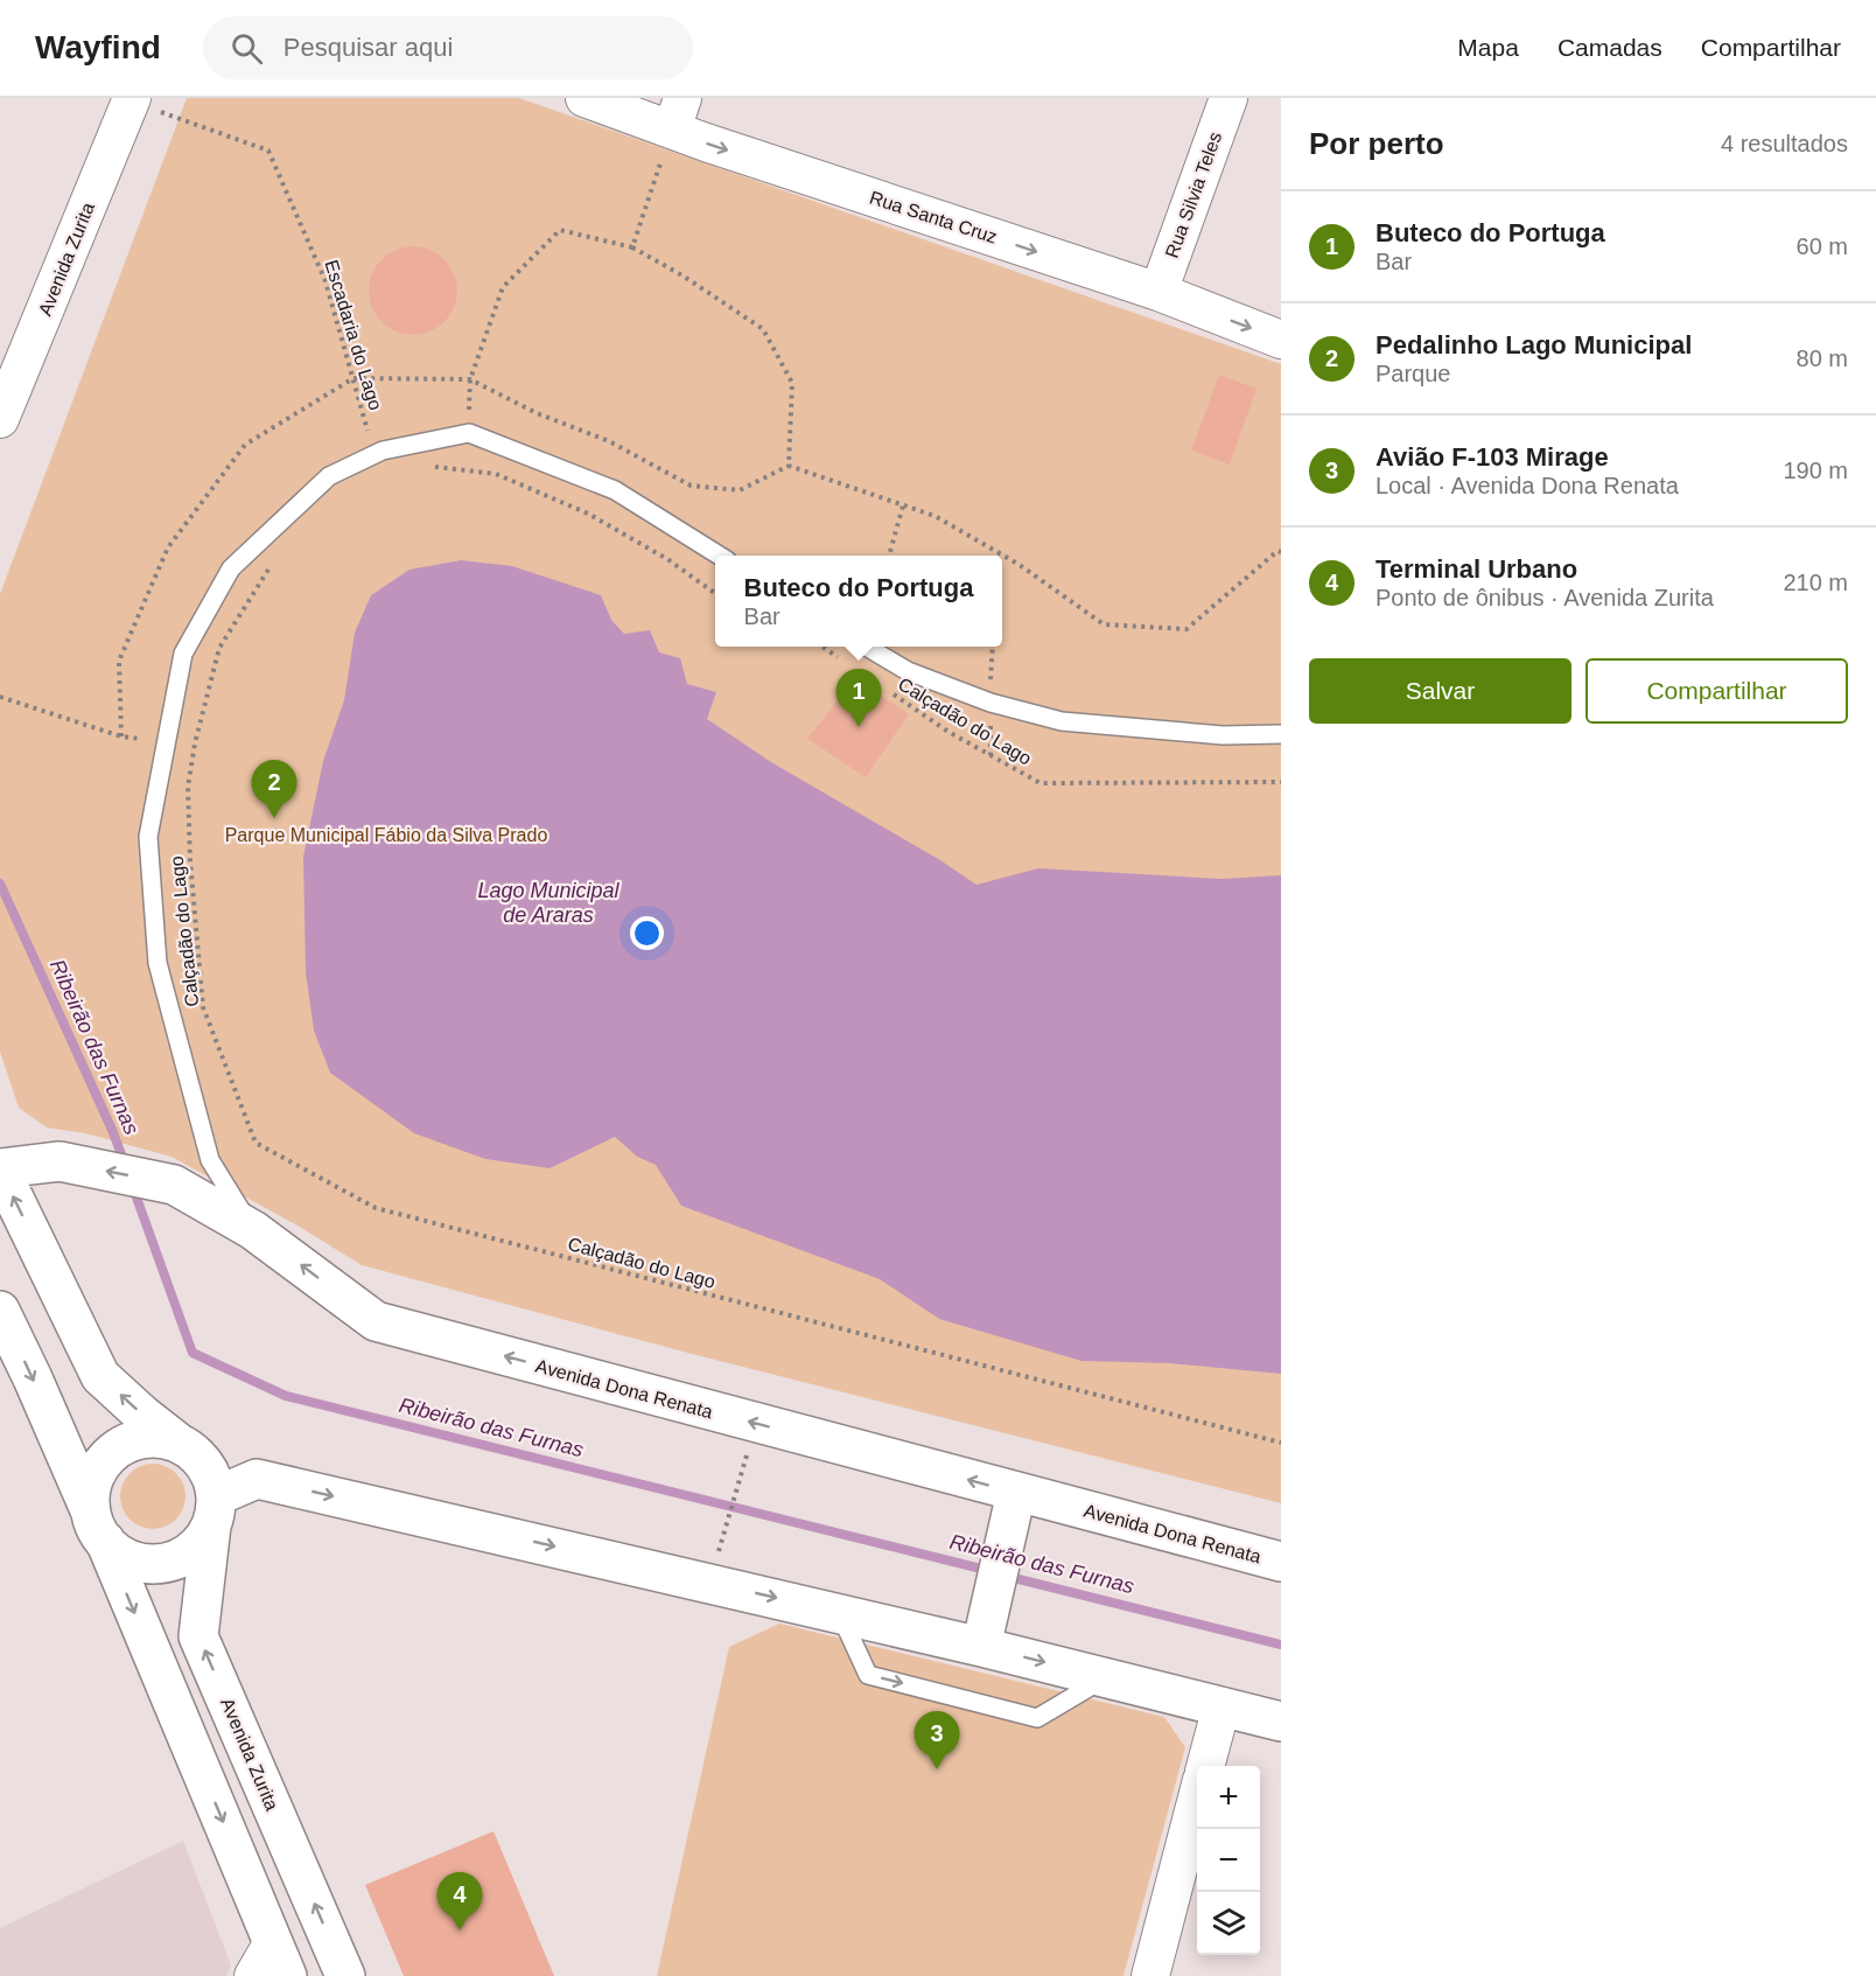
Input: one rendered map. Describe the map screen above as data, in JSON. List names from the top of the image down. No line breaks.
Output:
{"streets":{"main road":["Avenida Zurita","Avenida Dona Renata"],"street":["Rua Silvia Teles","Rua Santa Cruz"],"path":["Escadaria do Lago","Calçadão do Lago"]},"crossings":[["Rua Silvia Teles","Rua Santa Cruz"],["Avenida Zurita","Escadaria do Lago"]],"one_way":["Rua Santa Cruz","Avenida Zurita"],"water":["Lago Municipal de Araras","Ribeirão das Furnas"],"parks":["Parque Municipal Fábio da Silva Prado"],"page":{"header":"Wayfind","search":"Pesquisar aqui","nav":["Mapa","Camadas","Compartilhar"],"heading":["Por perto","4 resultados"],"list":[{"mark":"1","name":"Buteco do Portuga","note":"Bar","value":"60 m"},{"mark":"2","name":"Pedalinho Lago Municipal","note":"Parque","value":"80 m"},{"mark":"3","name":"Avião F-103 Mirage","note":"Local · Avenida Dona Renata","value":"190 m"},{"mark":"4","name":"Terminal Urbano","note":"Ponto de ônibus · Avenida Zurita","value":"210 m"}],"popup":["Buteco do Portuga","Bar"],"buttons":["Salvar","Compartilhar"],"pins":["1","2","3","4"],"map_buttons":["+","−"]}}
